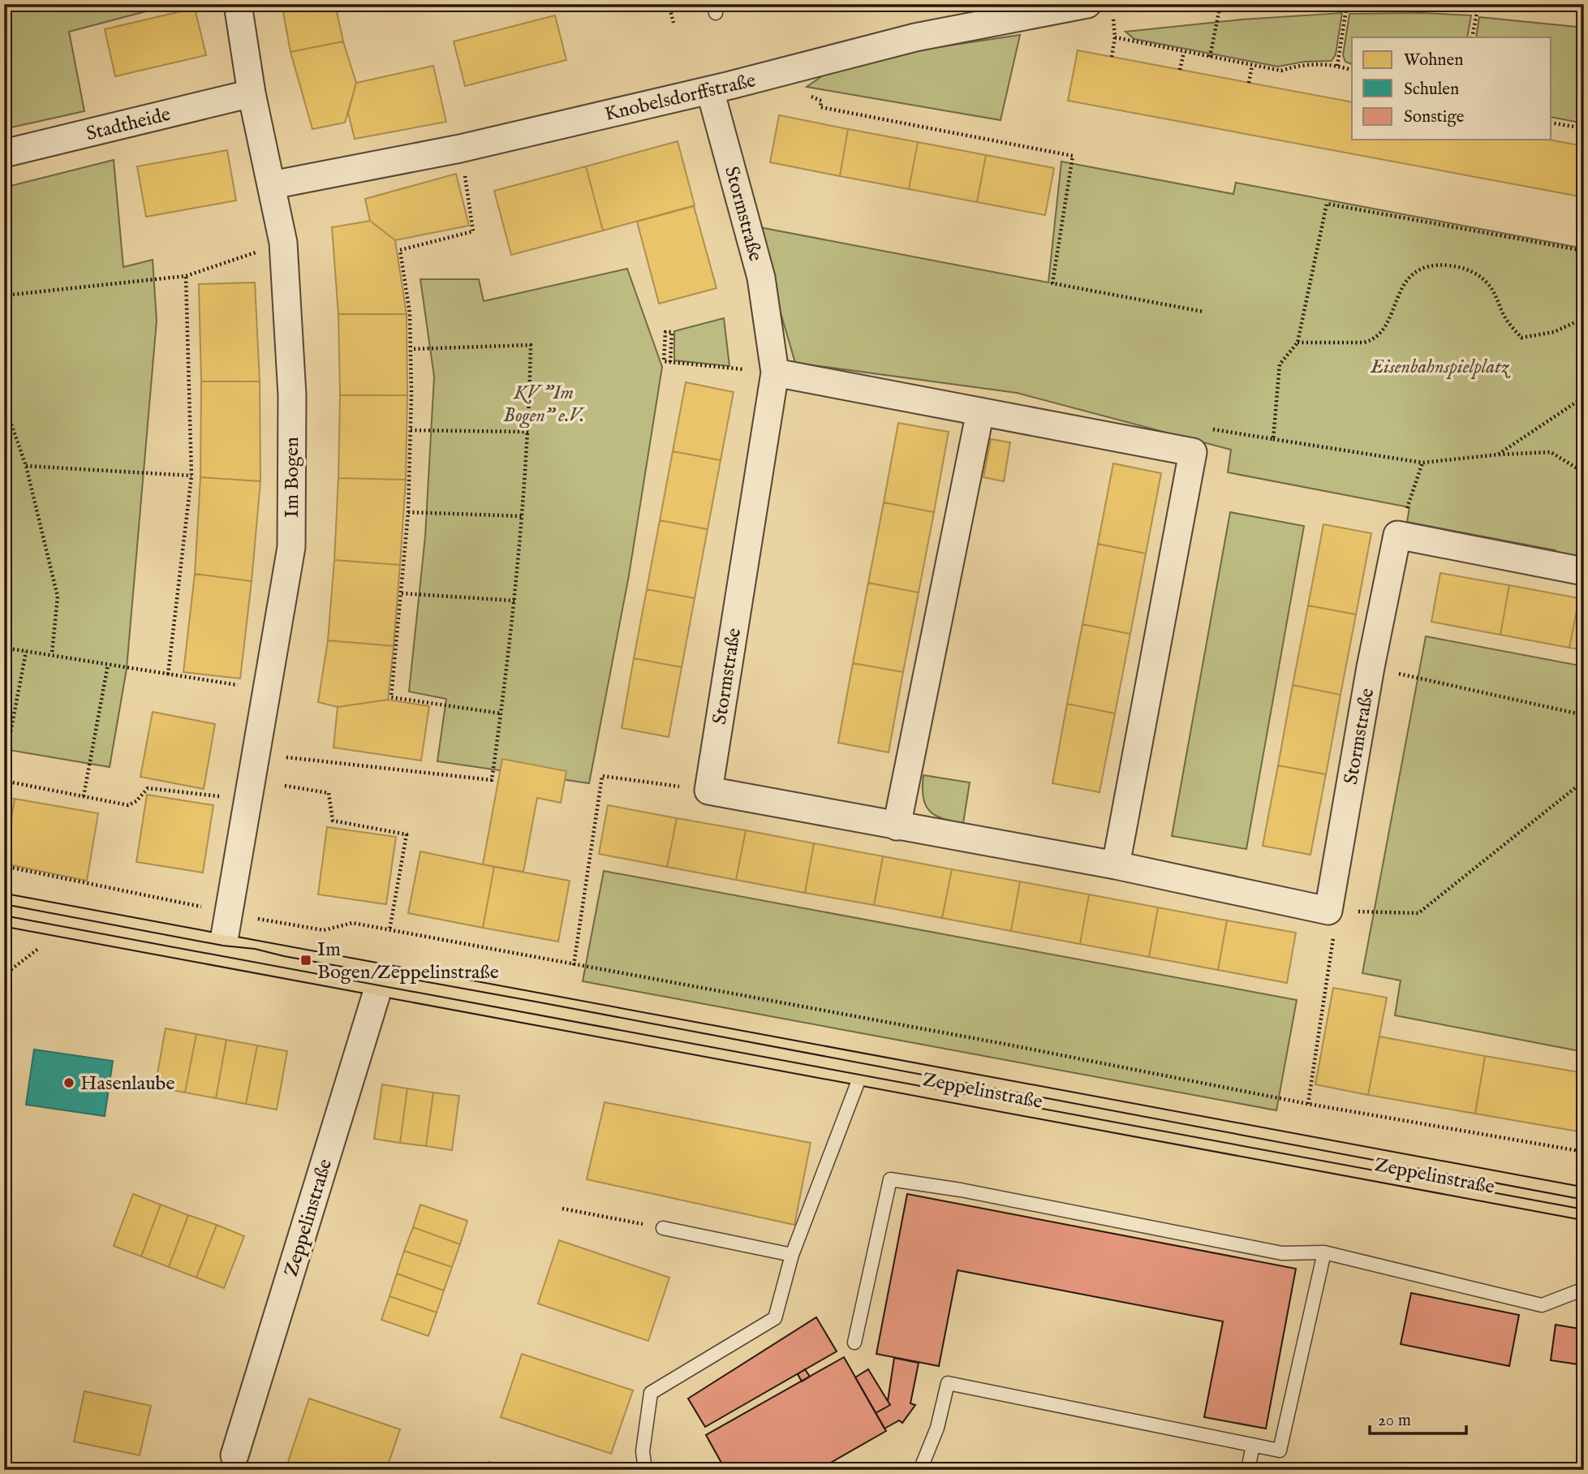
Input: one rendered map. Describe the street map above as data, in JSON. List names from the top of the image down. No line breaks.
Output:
{"streets":{"main road":["Zeppelinstraße"],"street":["Knobelsdorffstraße","Stadtheide","Stormstraße","Im Bogen"]},"crossings":[["Knobelsdorffstraße","Stormstraße"],["Knobelsdorffstraße","Im Bogen"],["Stadtheide","Im Bogen"],["Im Bogen","Zeppelinstraße"]],"parks":["Eisenbahnspielplatz","KV \"Im Bogen\" e.V."],"places":{"transit":["Im Bogen/Zeppelinstraße"],"other":["Hasenlaube"]},"legend":["Wohnen","Schulen","Sonstige"],"scale_bar":"20 m"}
